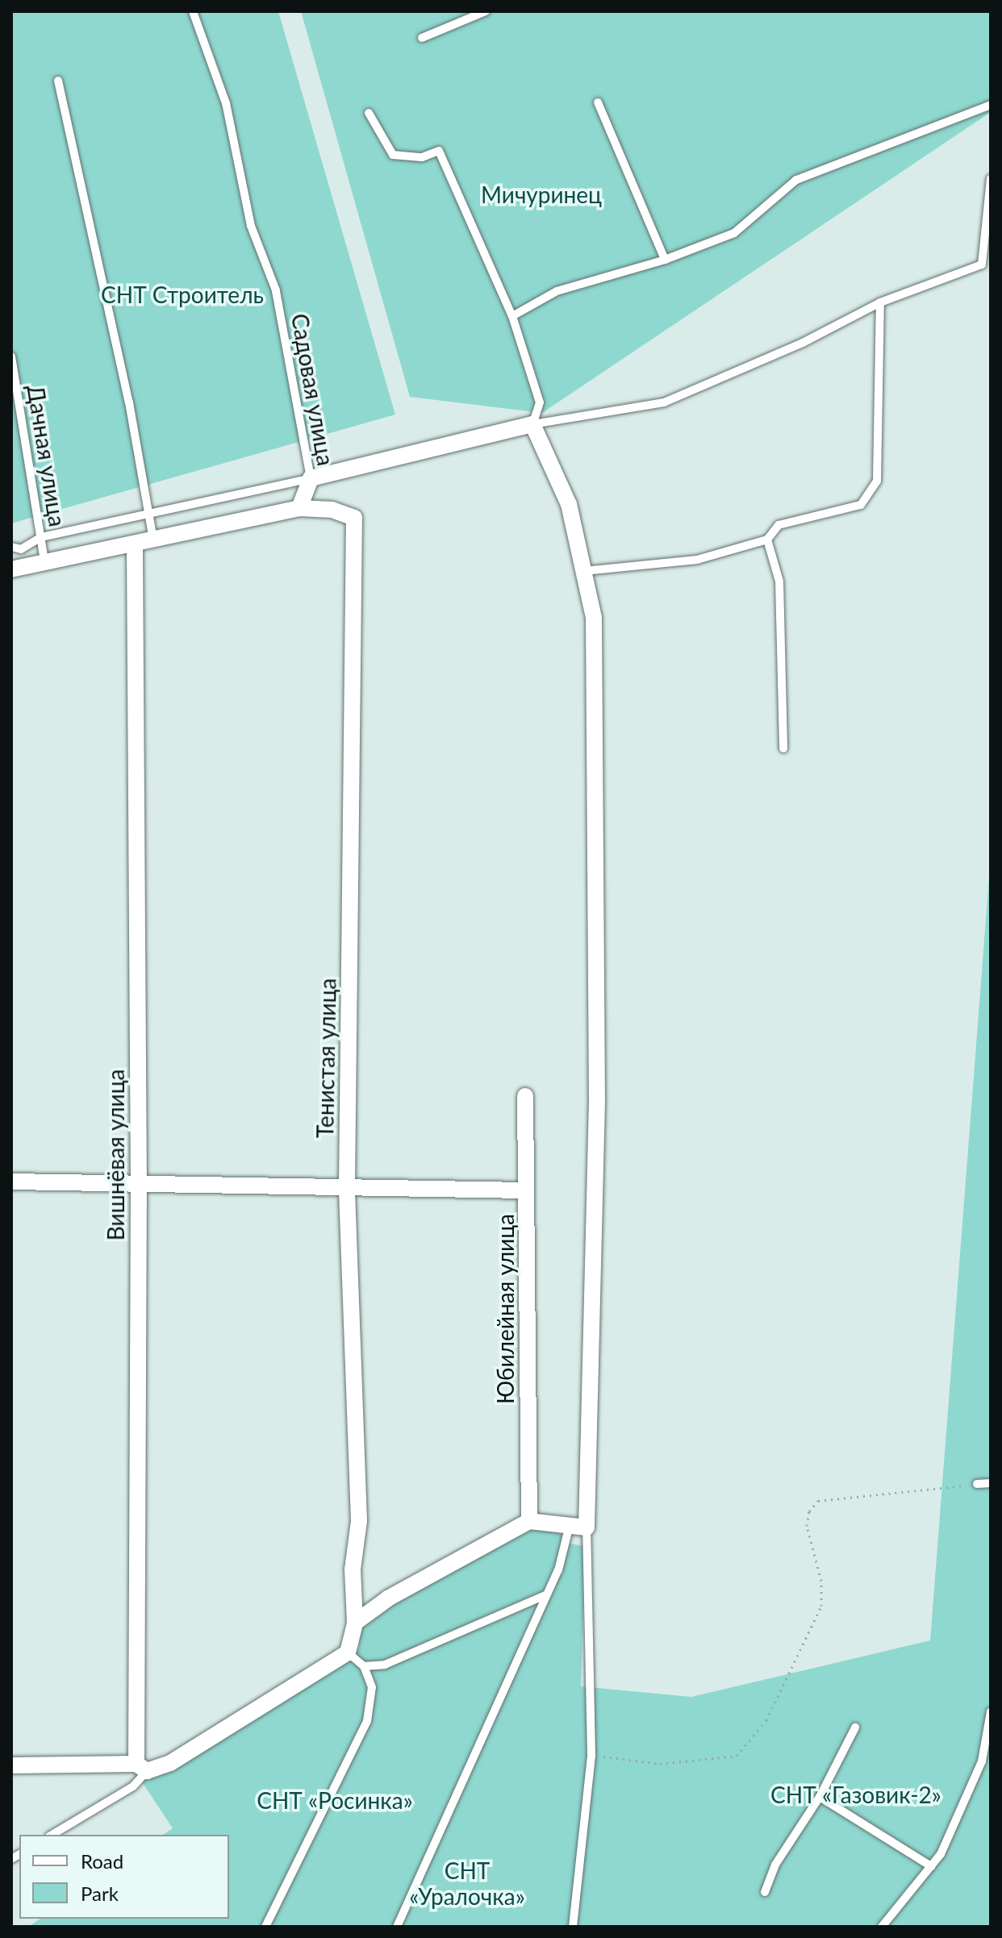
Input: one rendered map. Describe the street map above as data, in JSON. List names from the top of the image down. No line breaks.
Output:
{"streets":{"street":["Тенистая улица","Вишнёвая улица","Юбилейная улица"],"lane":["Садовая улица","Дачная улица"]},"crossings":[["Садовая улица","Дачная улица"]],"parks":["Мичуринец","СНТ Строитель","СНТ «Газовик-2»","СНТ «Росинка»","СНТ «Уралочка»"],"legend":["Road","Park"]}
